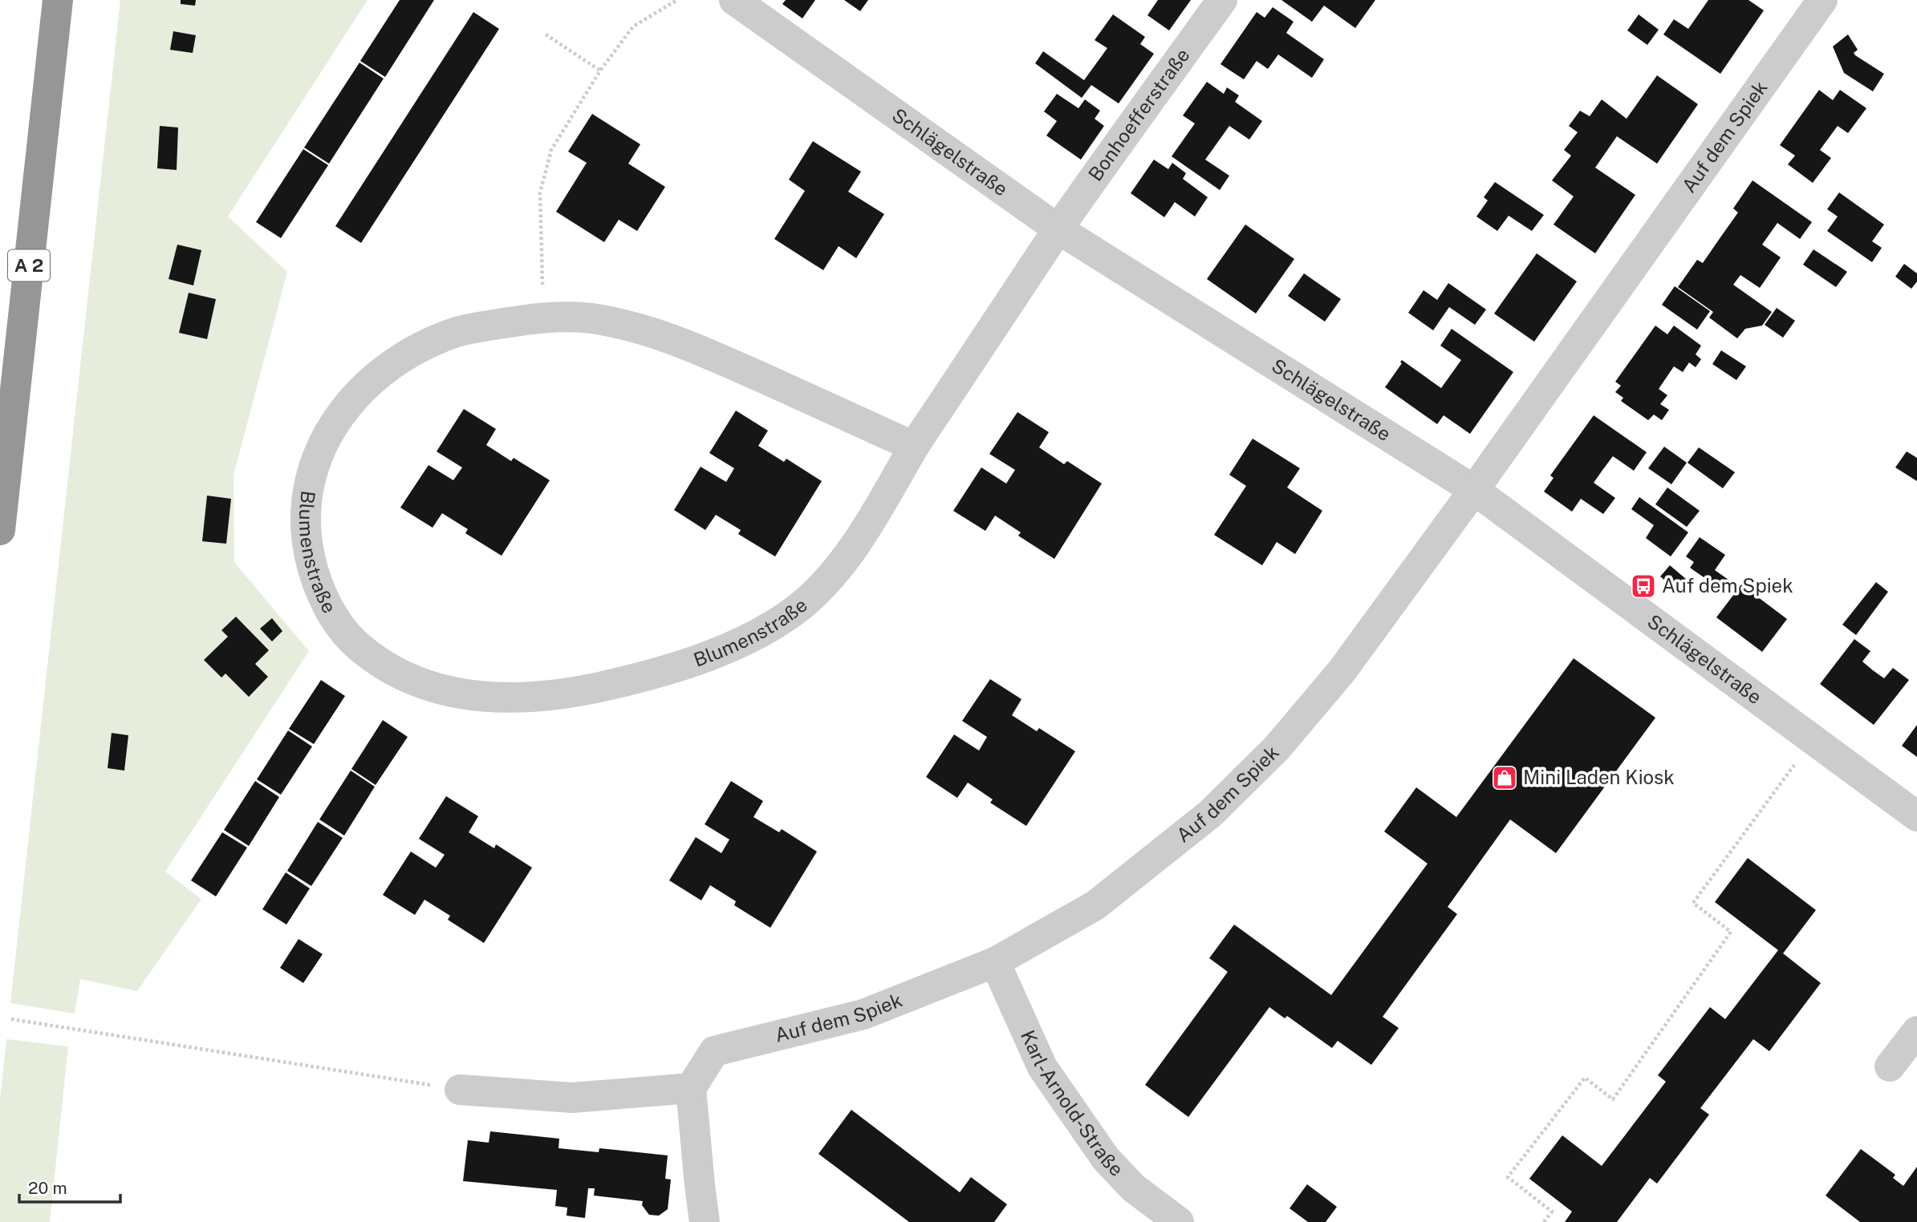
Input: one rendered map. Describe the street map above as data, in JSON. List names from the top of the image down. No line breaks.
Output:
{"streets":{"highway":["A 2"],"street":["Bonhoefferstraße","Auf dem Spiek","Schlägelstraße","Blumenstraße","Karl-Arnold-Straße"]},"crossings":[["Bonhoefferstraße","Schlägelstraße"],["Bonhoefferstraße","Blumenstraße"],["Auf dem Spiek","Schlägelstraße"],["Auf dem Spiek","Karl-Arnold-Straße"],["Schlägelstraße","Blumenstraße"]],"places":{"bus stop":["Auf dem Spiek"],"shop":["Mini Laden Kiosk"]},"scale_bar":"20 m"}
